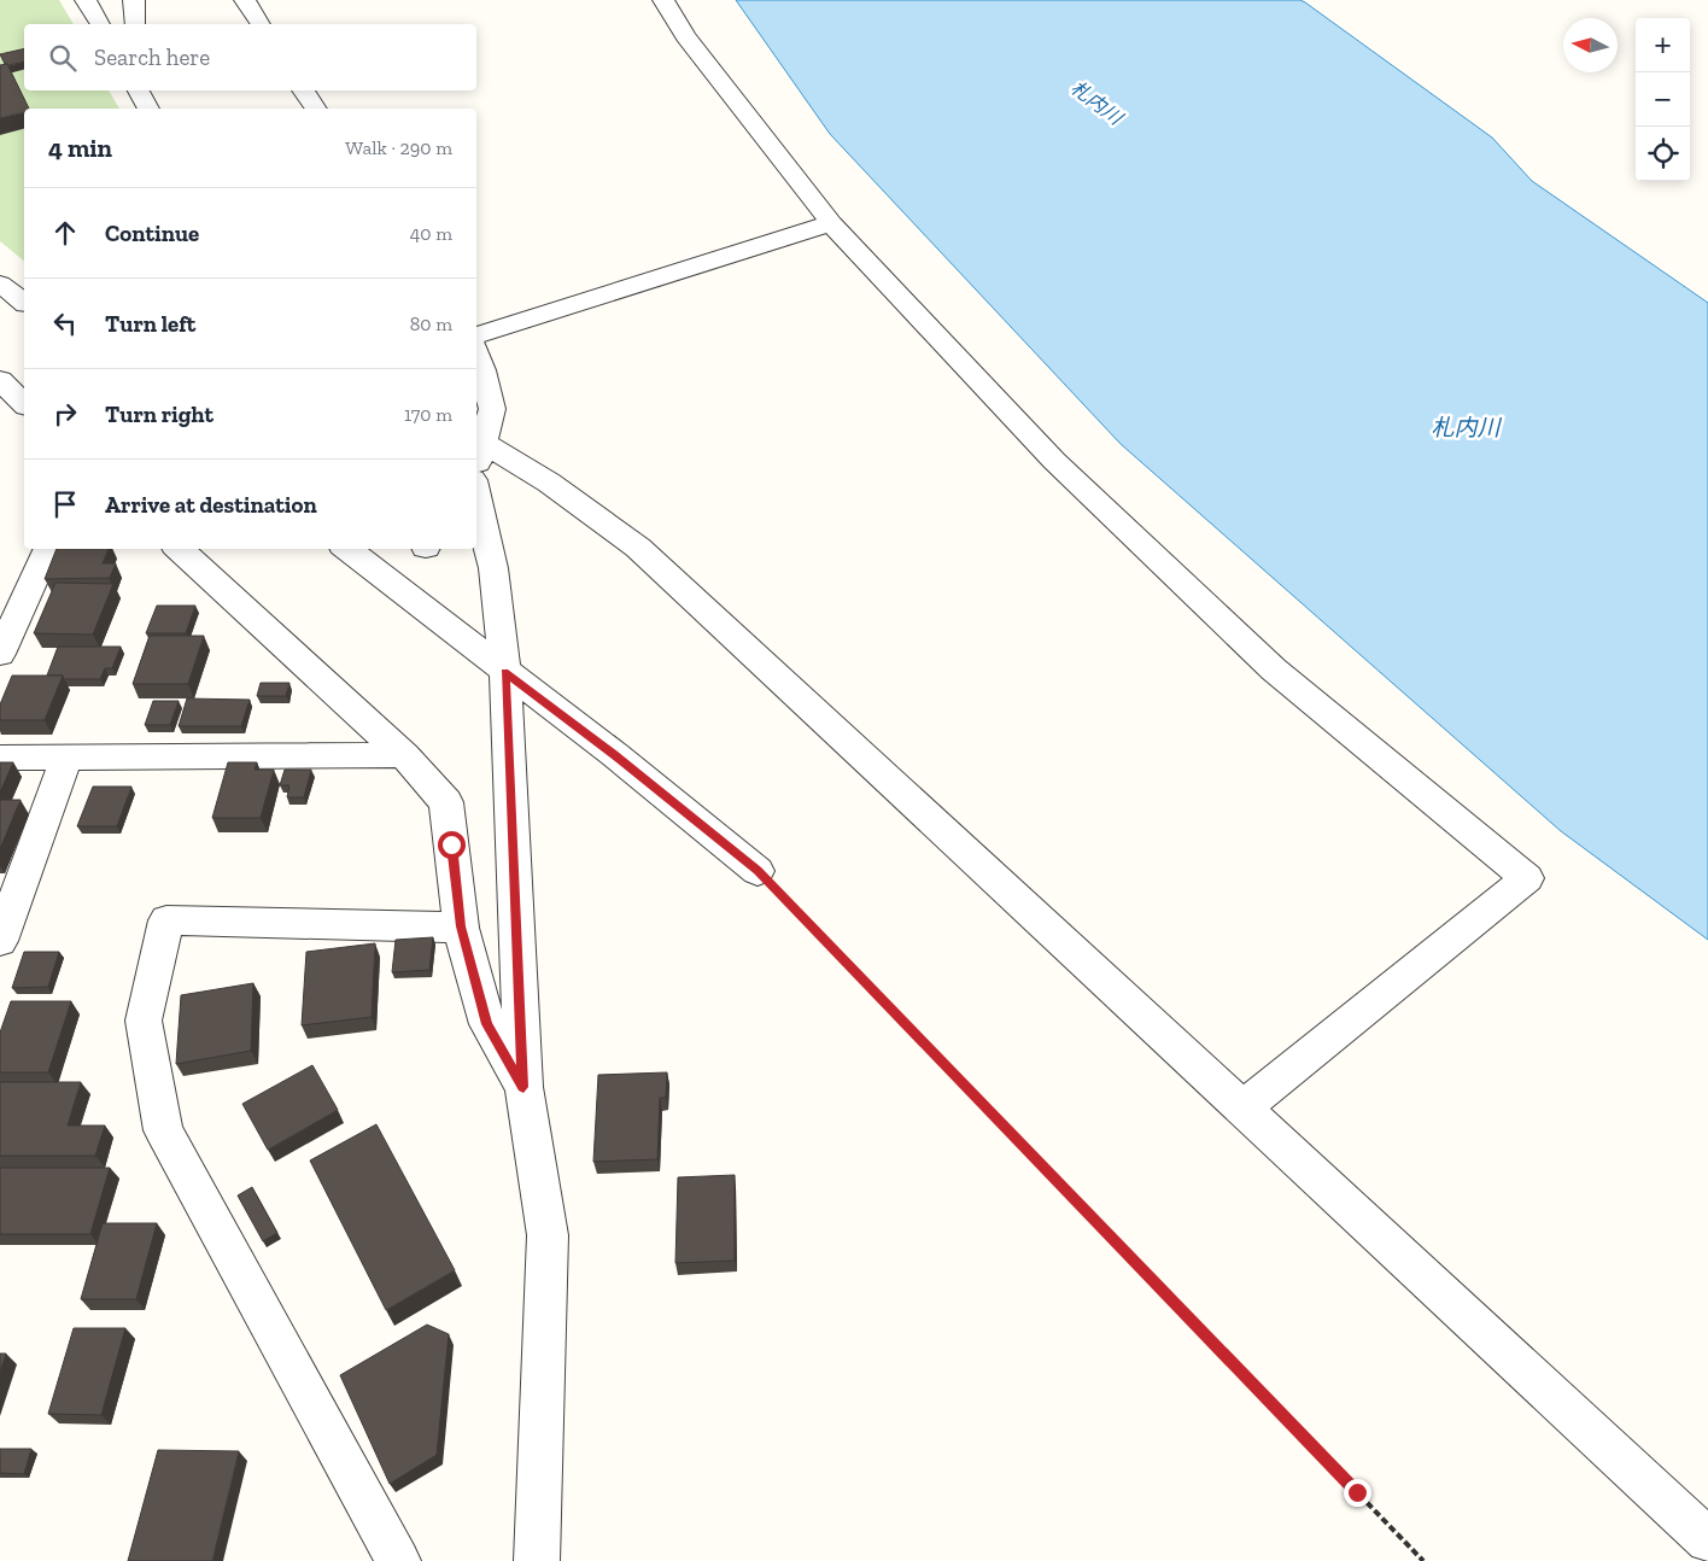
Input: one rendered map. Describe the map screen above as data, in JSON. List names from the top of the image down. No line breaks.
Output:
{"water":["札内川"],"north":"left","page":{"map_buttons":["+","−"],"search":"Search here","heading":["4 min","Walk · 290 m"],"list":[["Continue","40 m"],["Turn left","80 m"],["Turn right","170 m"],"Arrive at destination"]}}
